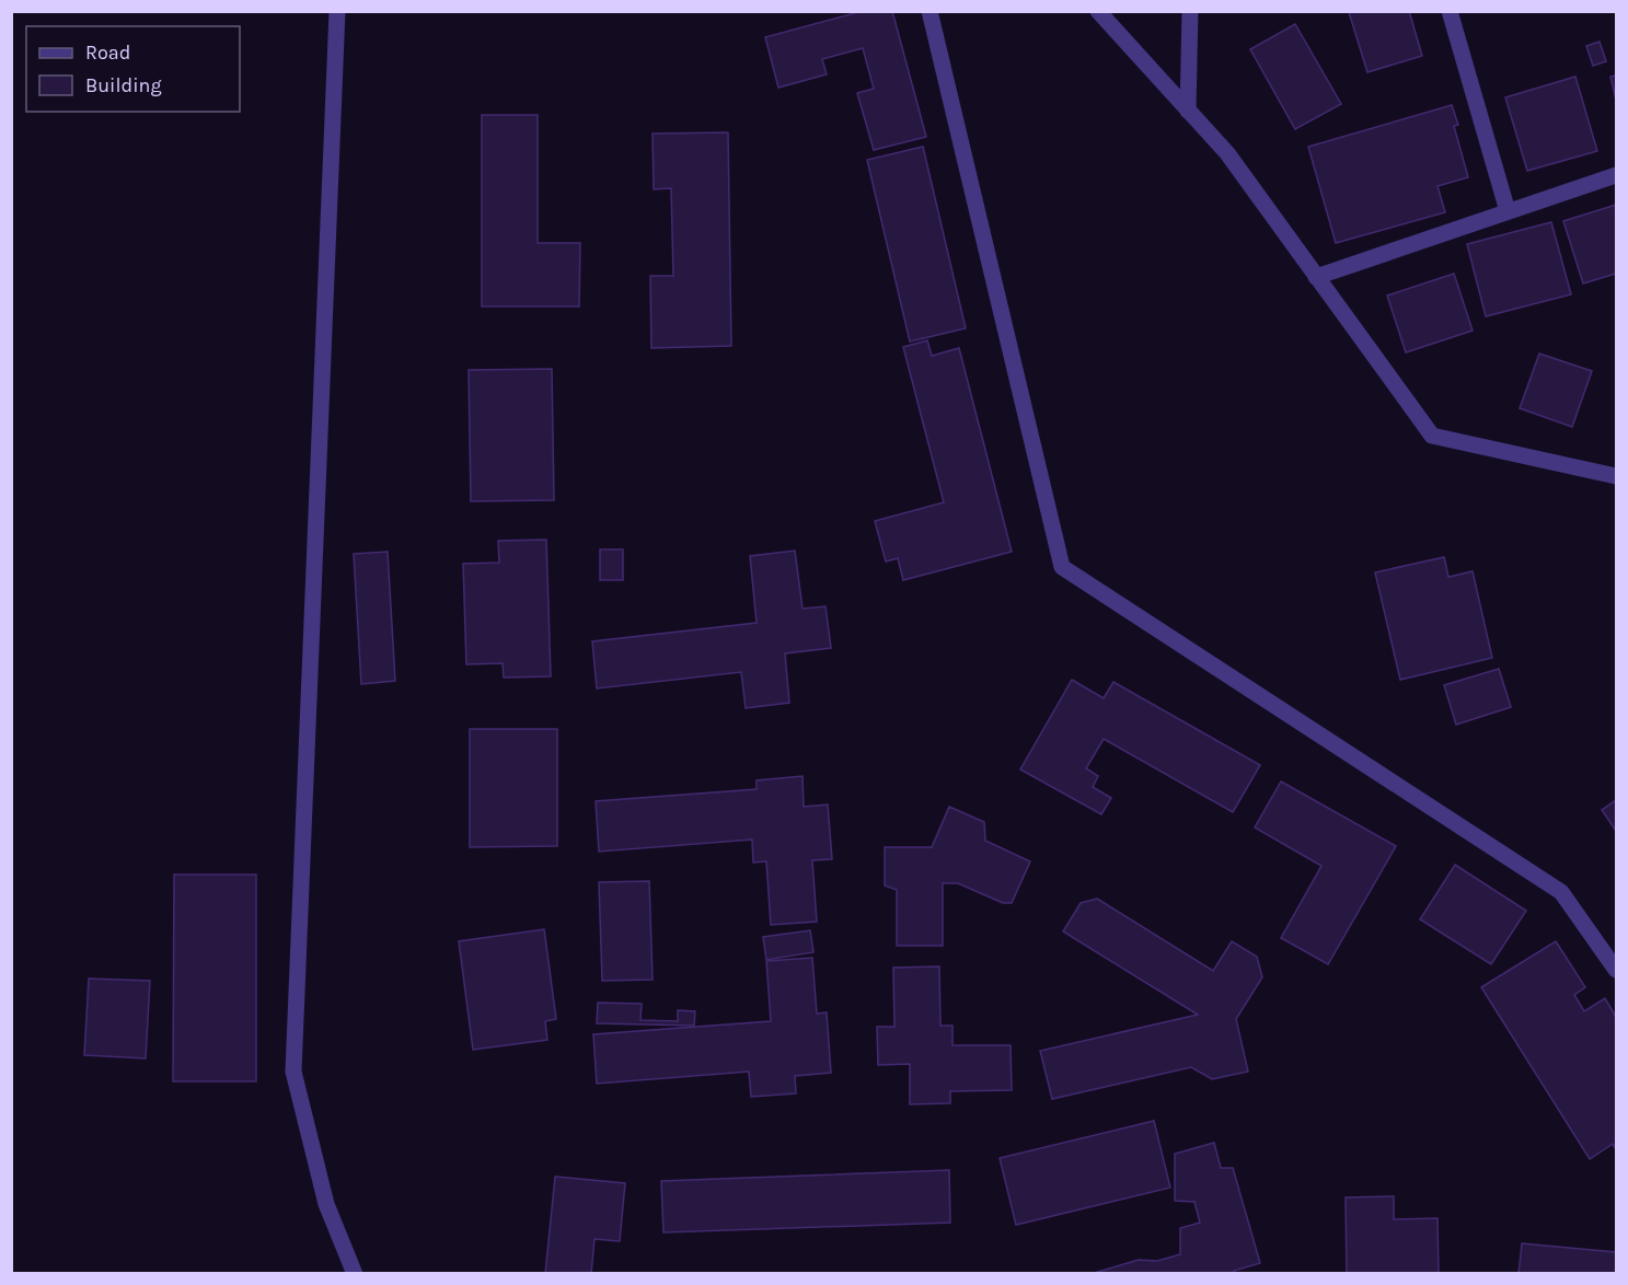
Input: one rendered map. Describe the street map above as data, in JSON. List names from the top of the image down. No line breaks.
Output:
{"legend":["Road","Building"]}
